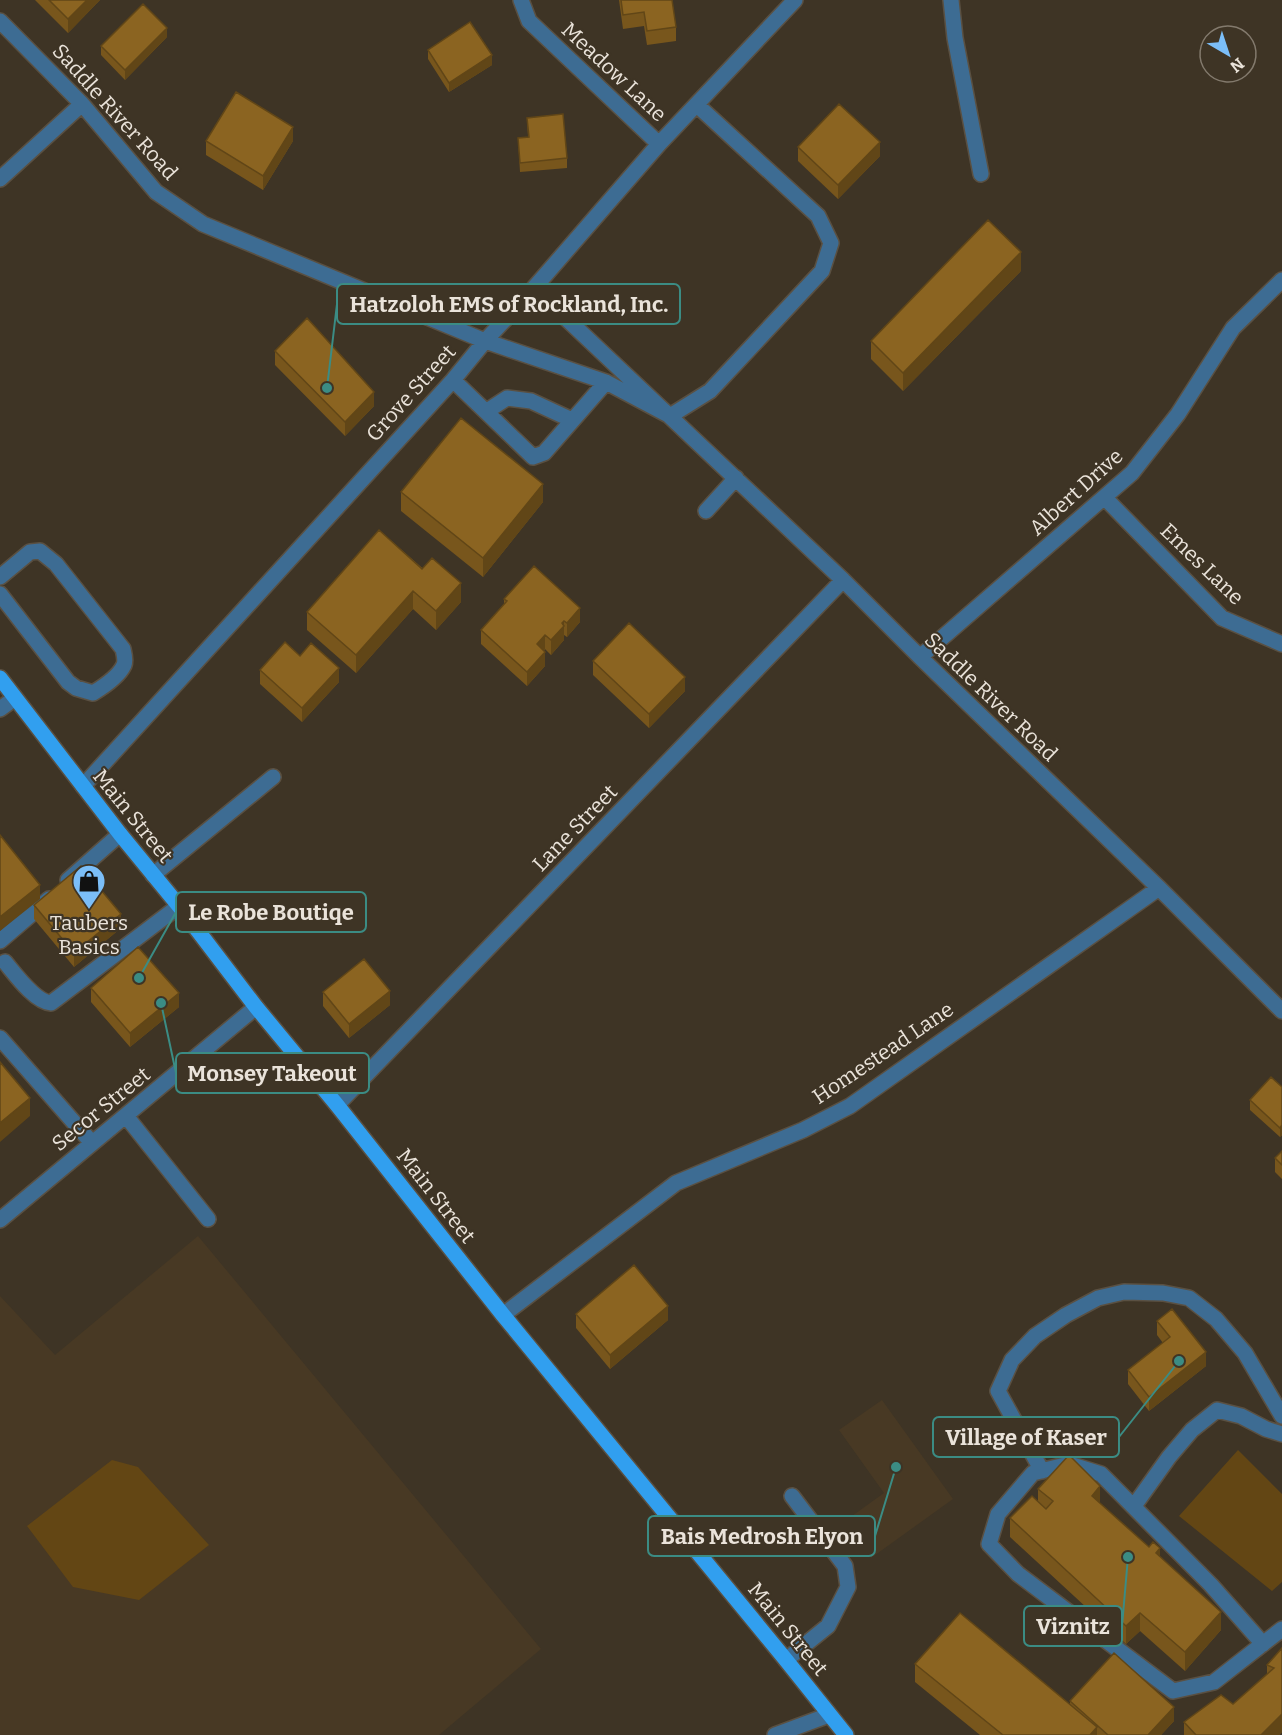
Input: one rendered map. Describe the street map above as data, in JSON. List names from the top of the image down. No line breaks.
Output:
{"streets":{"main road":["Main Street"],"street":["Meadow Lane","Saddle River Road","Grove Street","Albert Drive","Emes Lane","Lane Street","Homestead Lane","Secor Street"]},"crossings":[["Meadow Lane","Grove Street"],["Saddle River Road","Grove Street"],["Saddle River Road","Albert Drive"],["Saddle River Road","Lane Street"],["Saddle River Road","Homestead Lane"],["Grove Street","Main Street"],["Albert Drive","Emes Lane"],["Main Street","Lane Street"],["Main Street","Homestead Lane"],["Main Street","Secor Street"]],"places":{"other":["Hatzoloh EMS of Rockland, Inc.","Le Robe Boutiqe","Monsey Takeout","Village of Kaser","Bais Medrosh Elyon","Viznitz"],"shop":["Taubers Basics"]},"north":"bottom right"}
